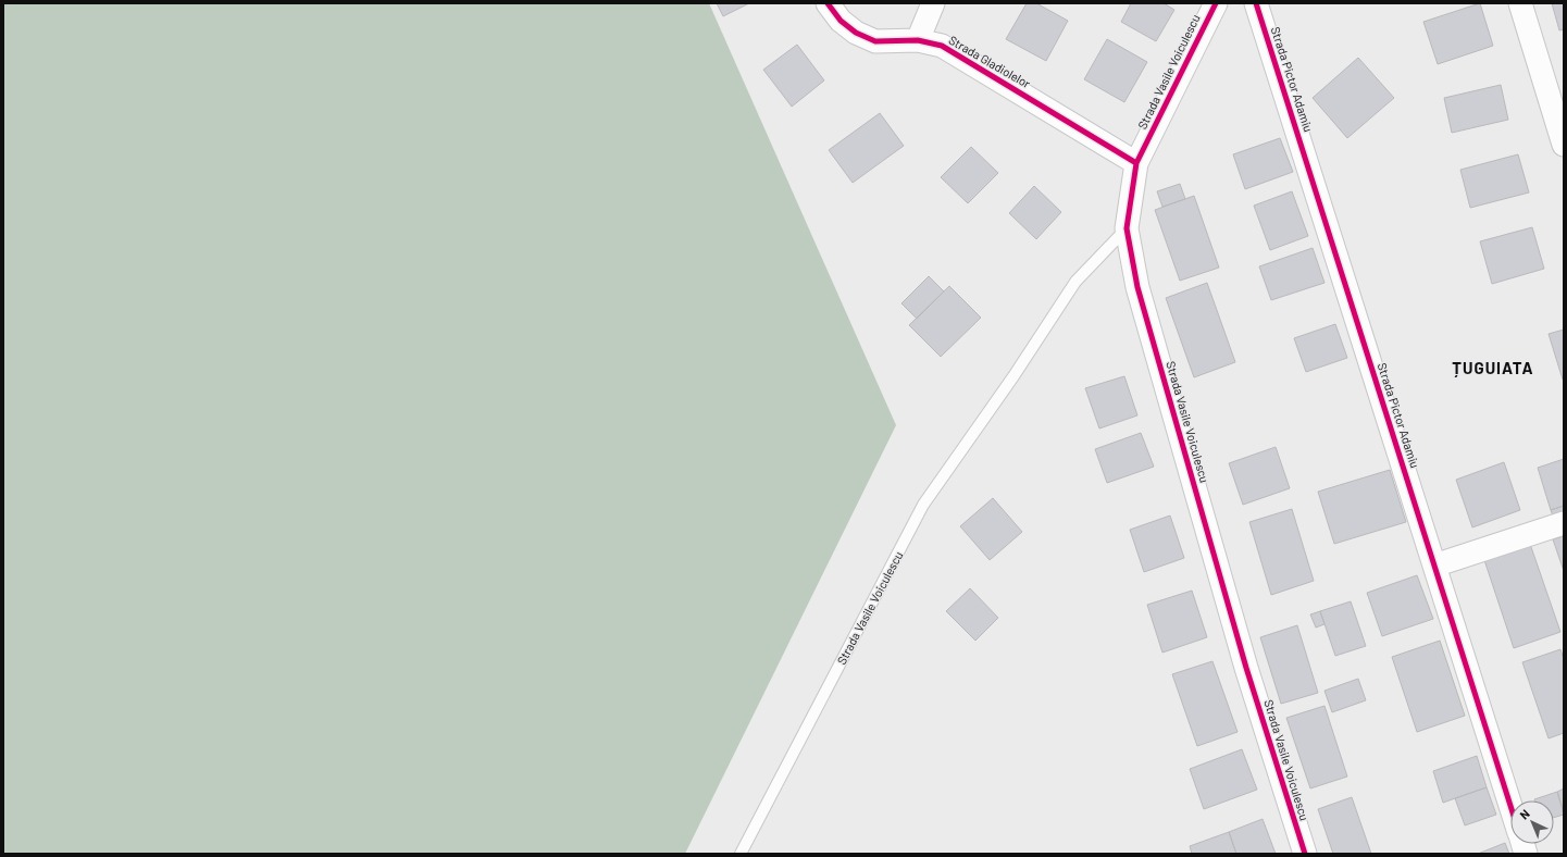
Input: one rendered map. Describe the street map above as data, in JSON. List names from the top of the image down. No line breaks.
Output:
{"streets":{"street":["Strada Gladiolelor","Strada Vasile Voiculescu","Strada Pictor Adamiu"]},"crossings":[["Strada Gladiolelor","Strada Vasile Voiculescu"]],"districts":["ȚUGUIATA"],"north":"top left"}
